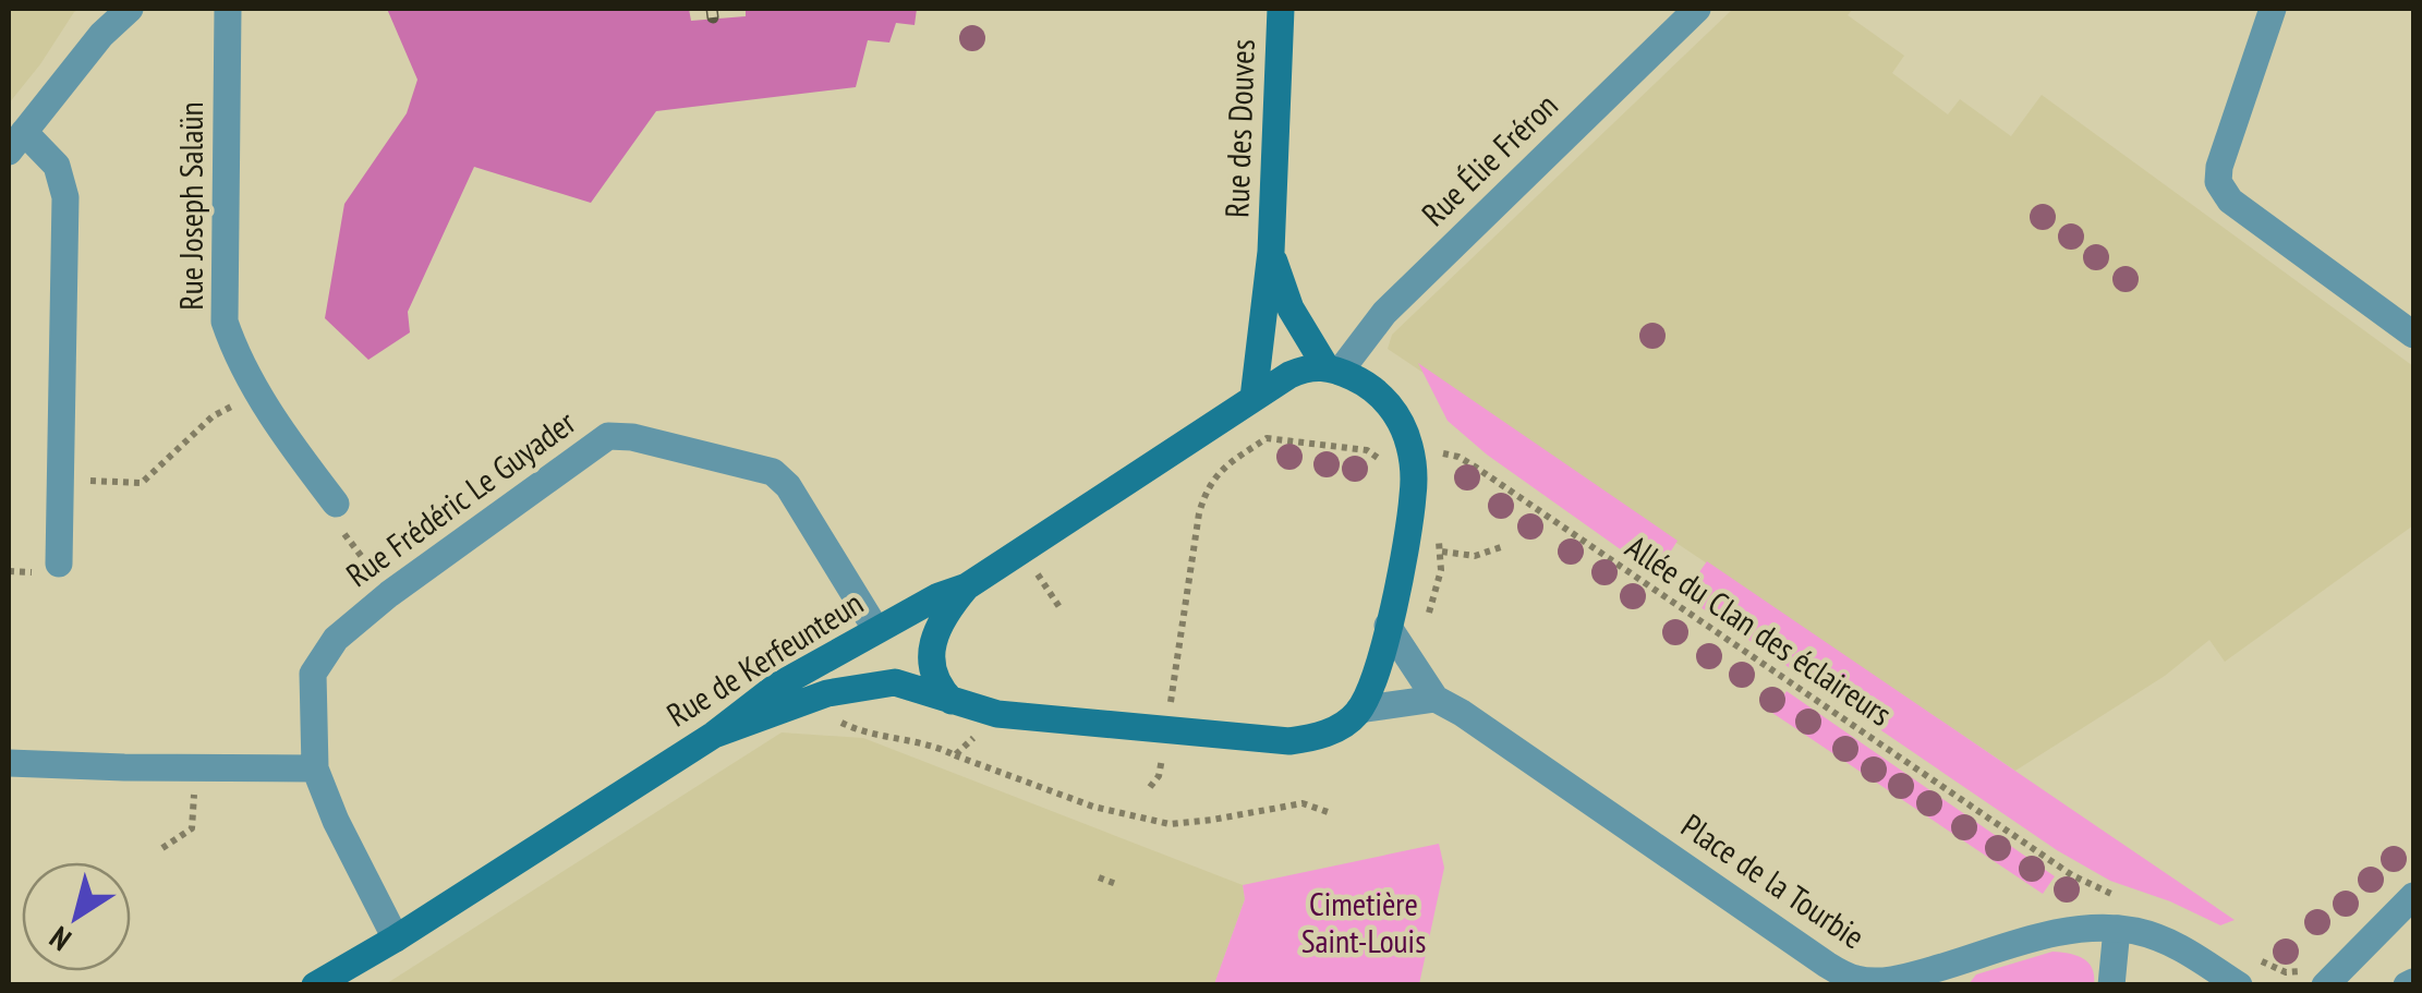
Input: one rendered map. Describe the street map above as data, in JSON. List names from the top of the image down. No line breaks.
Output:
{"streets":{"main road":["Rue des Douves","Rue de Kerfeunteun"],"street":["Rue Élie Fréron","Rue Joseph Salaün","Rue Frédéric Le Guyader","Place de la Tourbie"],"path":["Allée du Clan des éclaireurs"]},"crossings":[["Rue des Douves","Rue Élie Fréron"],["Rue des Douves","Rue de Kerfeunteun"],["Rue Frédéric Le Guyader","Rue de Kerfeunteun"]],"parks":["Cimetière Saint-Louis"],"north":"bottom left"}
